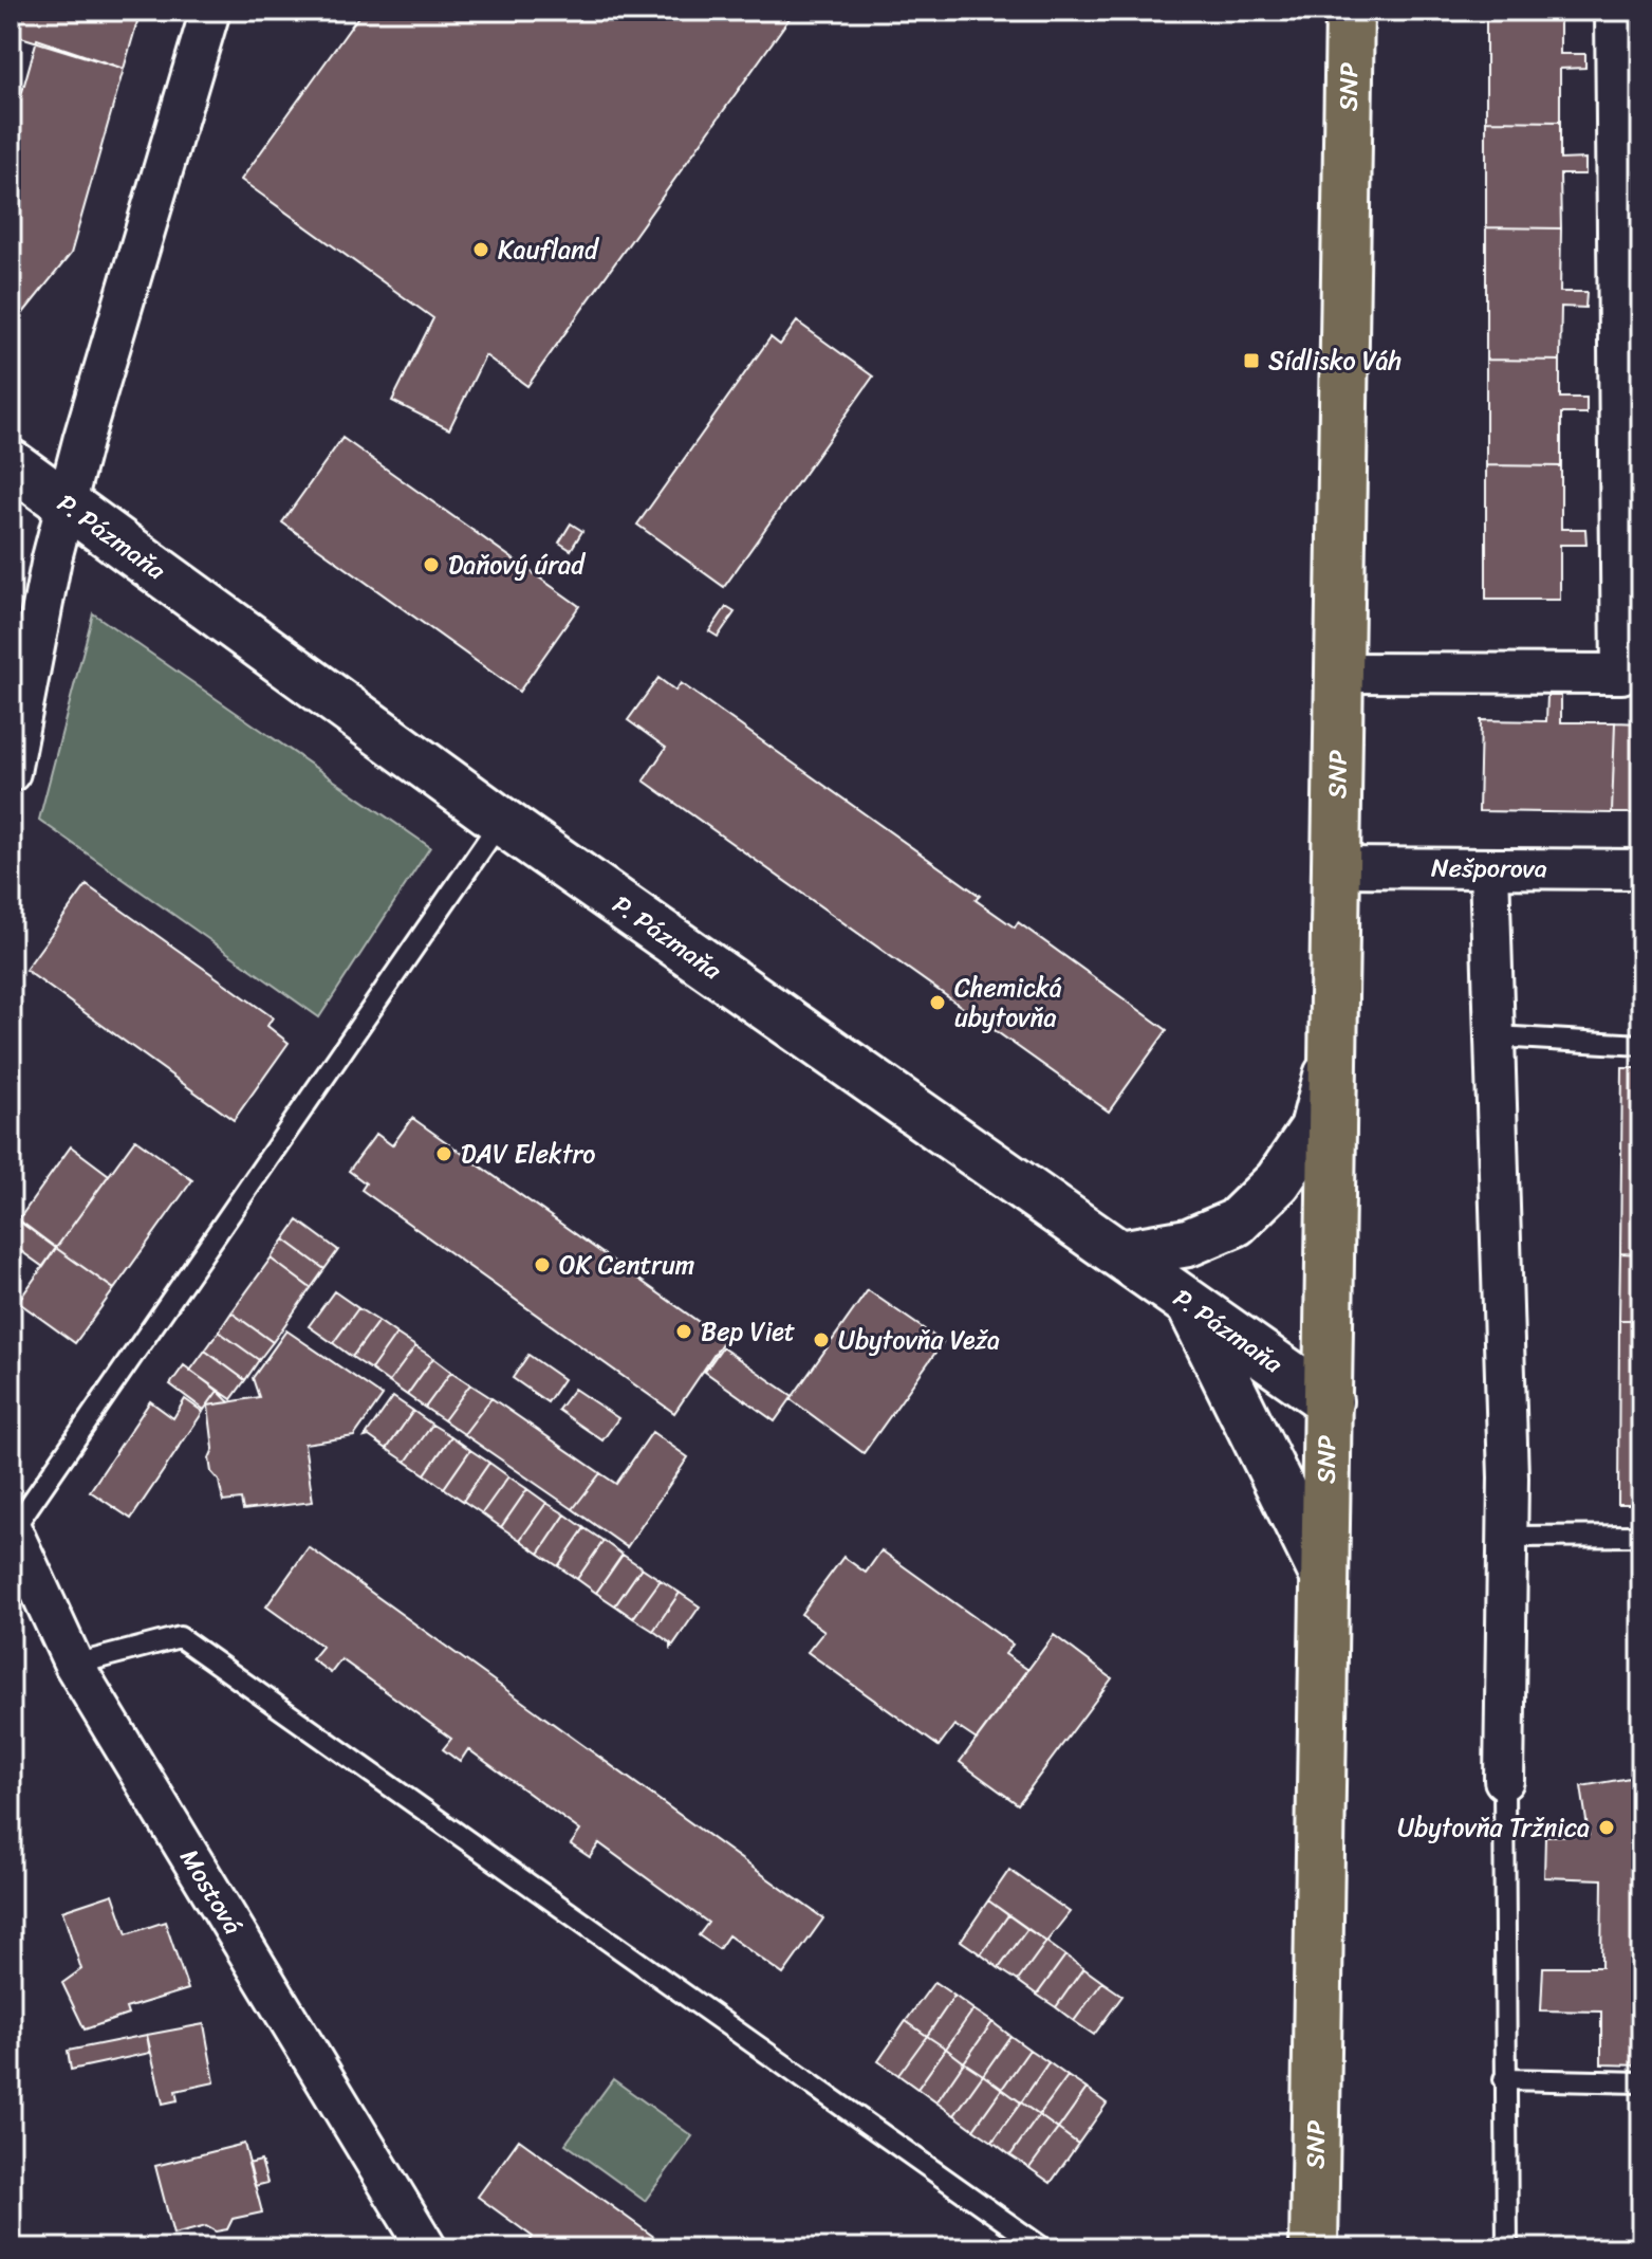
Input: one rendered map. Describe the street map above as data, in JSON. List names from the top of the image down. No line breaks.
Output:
{"streets":{"main road":["SNP","P. Pázmaňa"],"street":["Nešporova","Mostová"]},"crossings":[["SNP","P. Pázmaňa"],["SNP","Nešporova"]],"places":{"other":["Kaufland","Daňový úrad","Chemická ubytovňa","DAV Elektro","OK Centrum","Bep Viet","Ubytovňa Veža","Ubytovňa Tržnica"],"transit":["Sídlisko Váh"]}}
